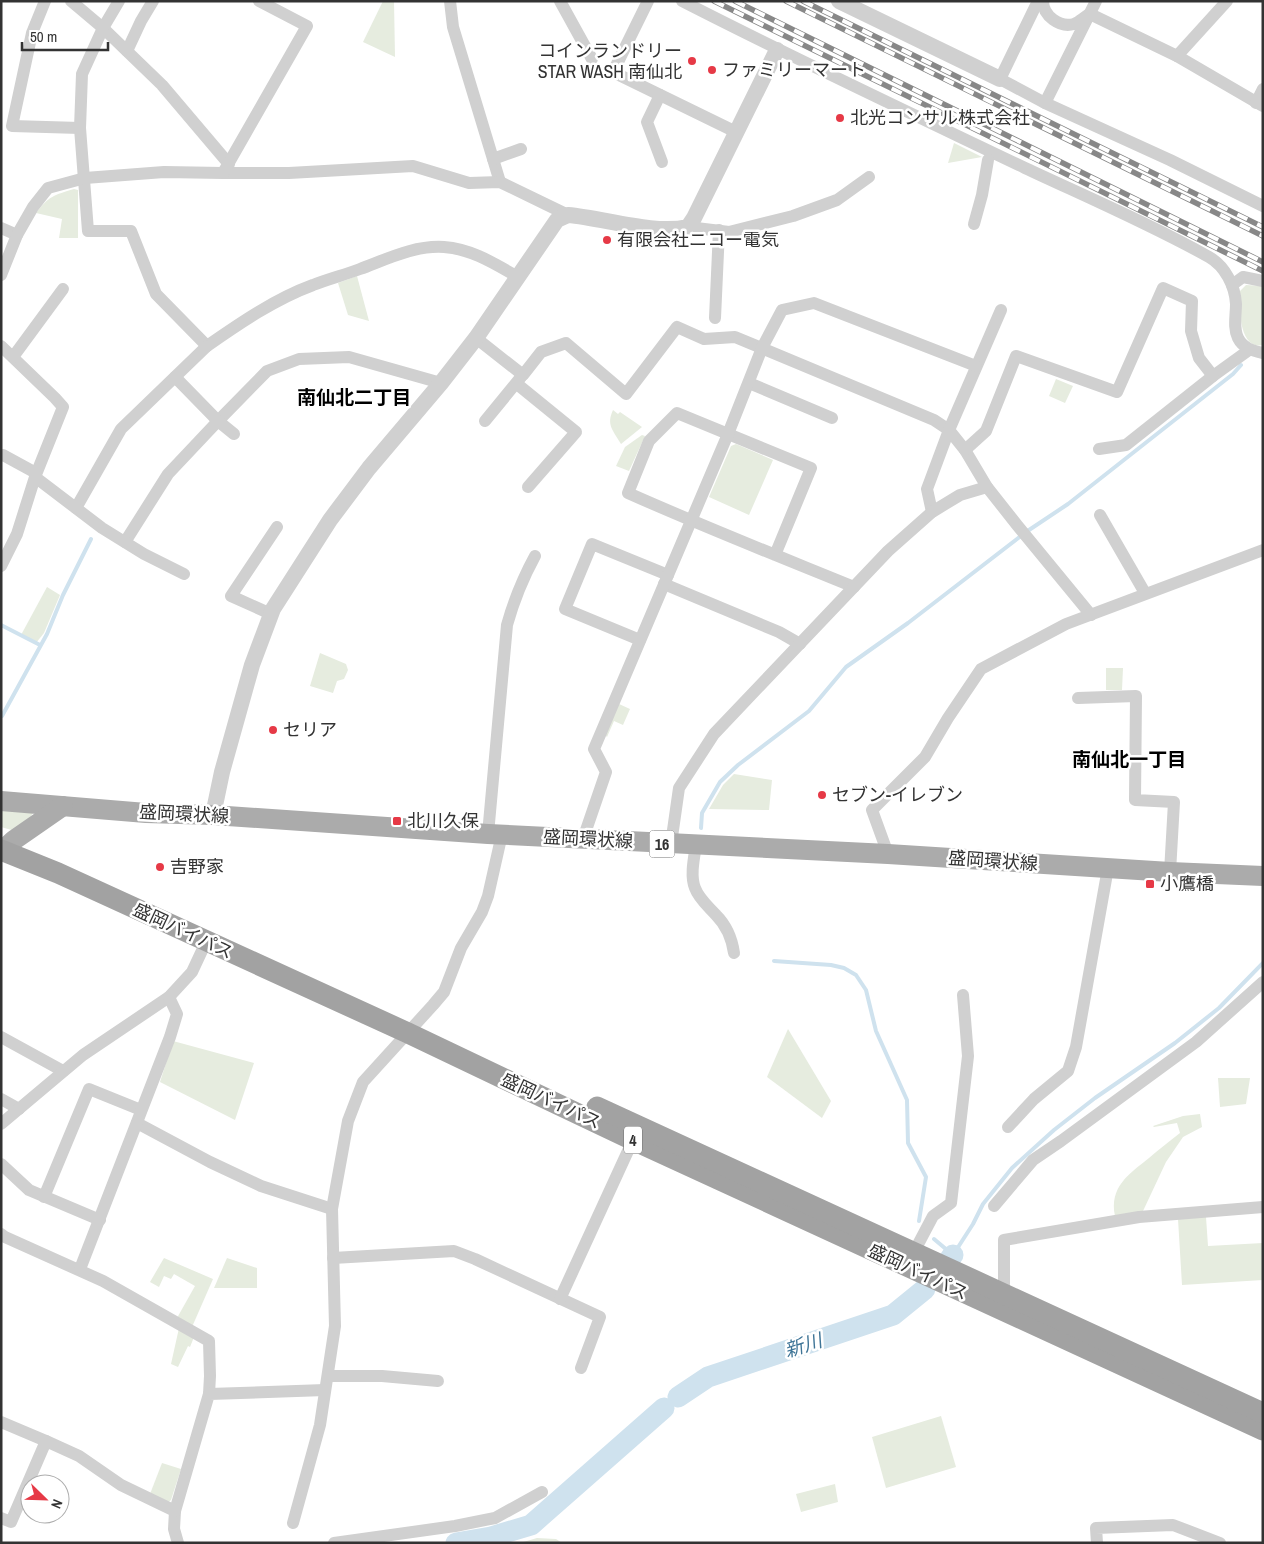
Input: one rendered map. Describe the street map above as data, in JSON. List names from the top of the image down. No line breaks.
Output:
{"streets":{"highway":["盛岡バイパス","4"],"main road":["盛岡環状線","16"]},"districts":["南仙北二丁目","南仙北一丁目"],"water":["新川"],"places":{"other":["コインランドリー STAR WASH 南仙北","ファミリーマート","北光コンサル株式会社","有限会社ニコー電気","セリア","セブン-イレブン","吉野家"],"transit":["北川久保","小鷹橋"]},"scale_bar":"50 m","north":"bottom right"}
